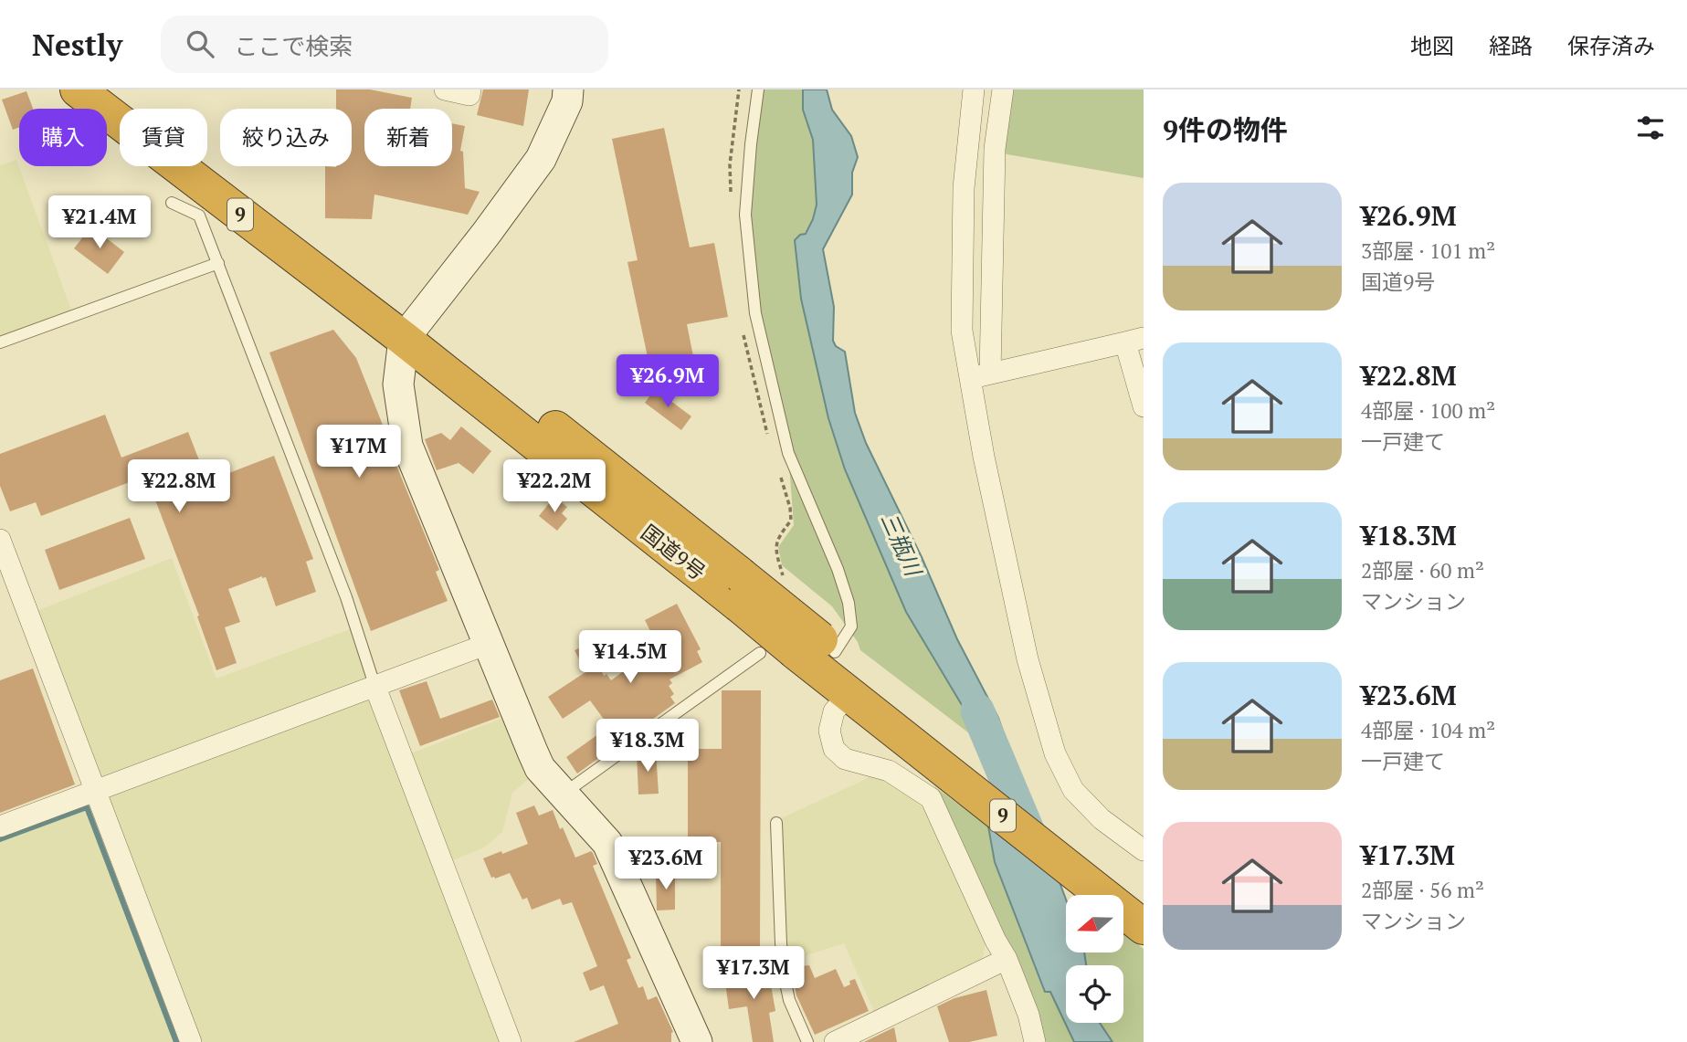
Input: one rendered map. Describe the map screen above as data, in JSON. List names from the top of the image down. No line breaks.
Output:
{"streets":{"highway":["9","国道9号"]},"water":["三瓶川"],"north":"left","page":{"header":"Nestly","search":"ここで検索","nav":["地図","経路","保存済み"],"heading":"9件の物件","chip":["購入","賃貸","絞り込み","新着"],"list":[{"name":"¥26.9M","note":"3部屋 · 101 m² · 国道9号"},{"name":"¥22.8M","note":"4部屋 · 100 m² · 一戸建て"},{"name":"¥18.3M","note":"2部屋 · 60 m² · マンション"},{"name":"¥23.6M","note":"4部屋 · 104 m² · 一戸建て"},{"name":"¥17.3M","note":"2部屋 · 56 m² · マンション"}],"price":["¥21.4M","¥26.9M","¥17M","¥22.8M","¥22.2M","¥14.5M","¥18.3M","¥23.6M","¥17.3M"]}}
